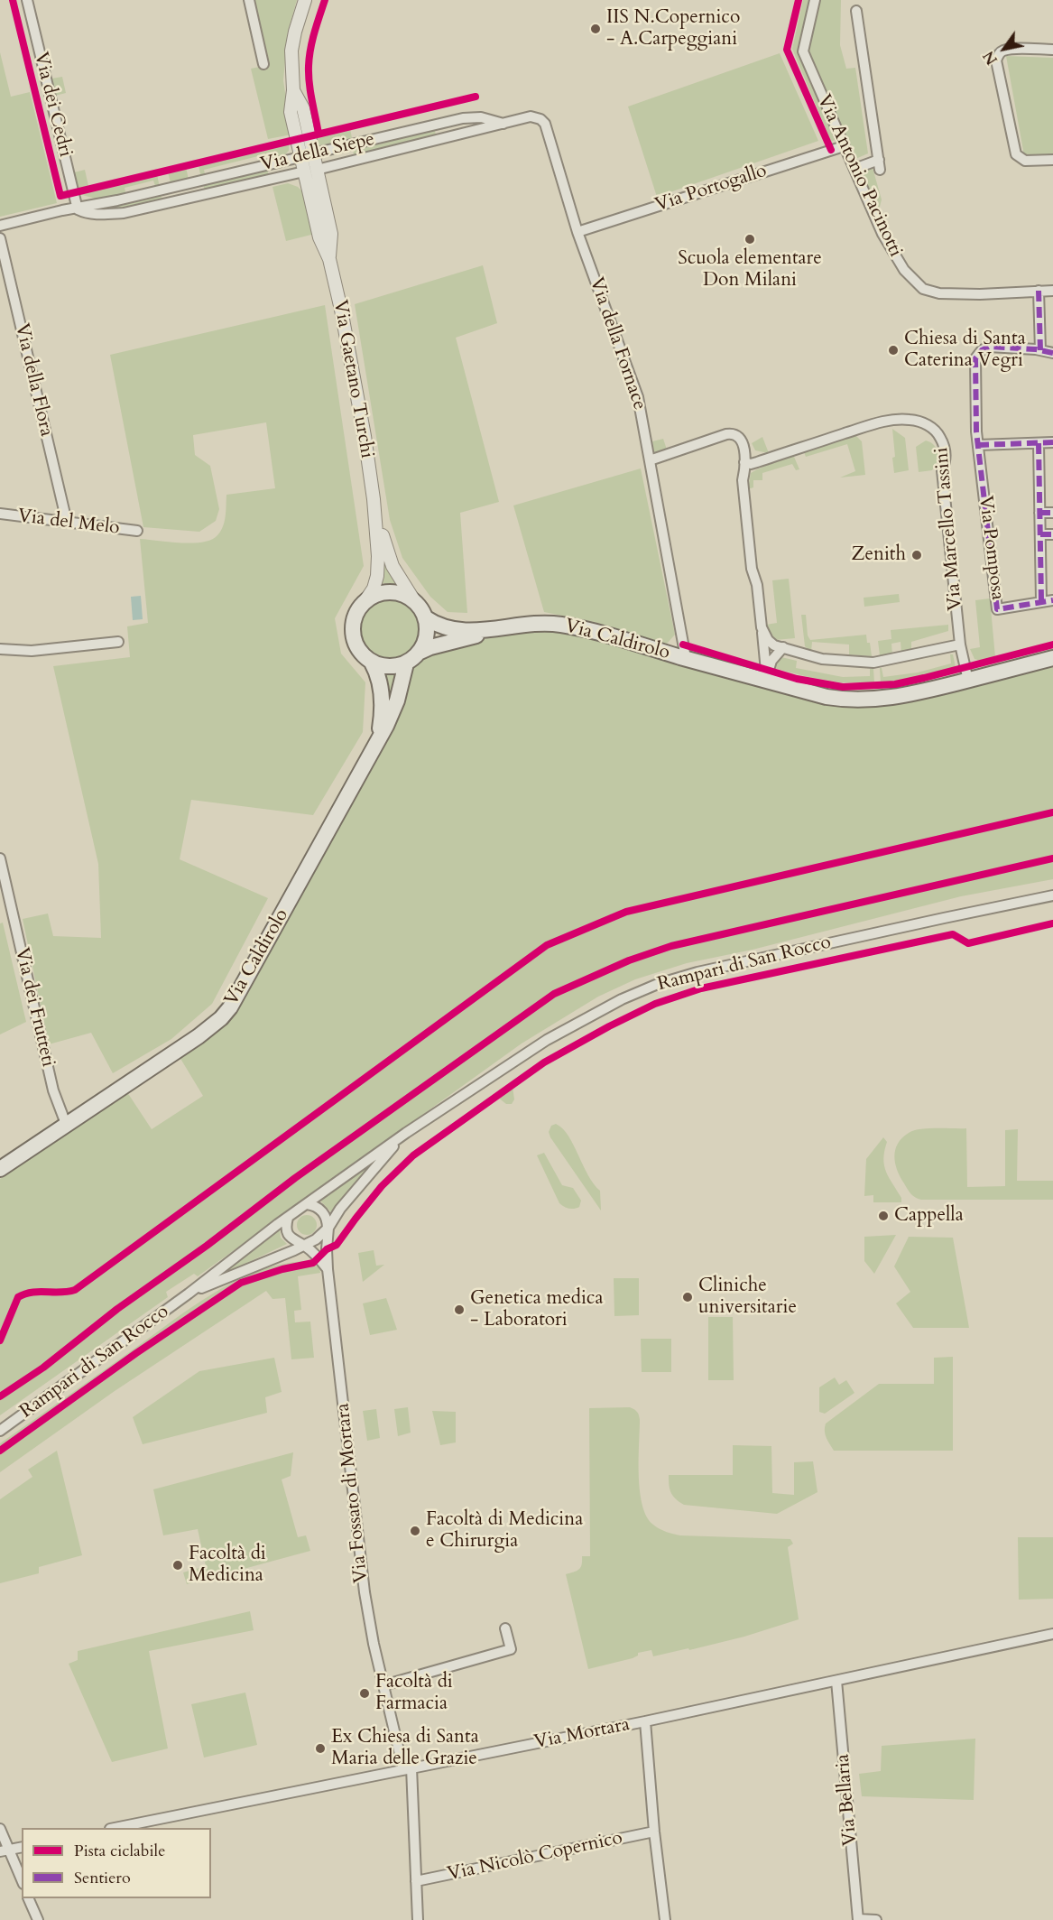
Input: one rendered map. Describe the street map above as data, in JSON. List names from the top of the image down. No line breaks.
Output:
{"streets":{"main road":["Via Caldirolo"],"street":["Via dei Cedri","Via della Siepe","Via Antonio Pacinotti","Via Portogallo","Via della Fornace","Via Gaetano Turchi","Via della Flora","Via del Melo","Via Marcello Tassini","Via Pomposa","Rampari di San Rocco","Via dei Frutteti","Via Fossato di Mortara","Via Mortara","Via Bellaria","Via Nicolò Copernico"]},"crossings":[["Via dei Cedri","Via della Siepe"],["Via della Siepe","Via della Fornace"],["Via della Siepe","Via Gaetano Turchi"],["Via Antonio Pacinotti","Via Portogallo"],["Via Portogallo","Via della Fornace"],["Via della Fornace","Via Caldirolo"],["Via Gaetano Turchi","Via Caldirolo"],["Via della Flora","Via del Melo"],["Via Marcello Tassini","Via Caldirolo"],["Via Caldirolo","Via dei Frutteti"],["Rampari di San Rocco","Via Fossato di Mortara"],["Via Fossato di Mortara","Via Mortara"],["Via Fossato di Mortara","Via Nicolò Copernico"],["Via Mortara","Via Bellaria"]],"places":["IIS N.Copernico - A.Carpeggiani","Scuola elementare Don Milani","Chiesa di Santa Caterina Vegri","Zenith","Cappella","Cliniche universitarie","Genetica medica - Laboratori","Facoltà di Medicina e Chirurgia","Facoltà di Medicina","Facoltà di Farmacia","Ex Chiesa di Santa Maria delle Grazie"],"legend":["Pista ciclabile","Sentiero"],"north":"bottom left"}
